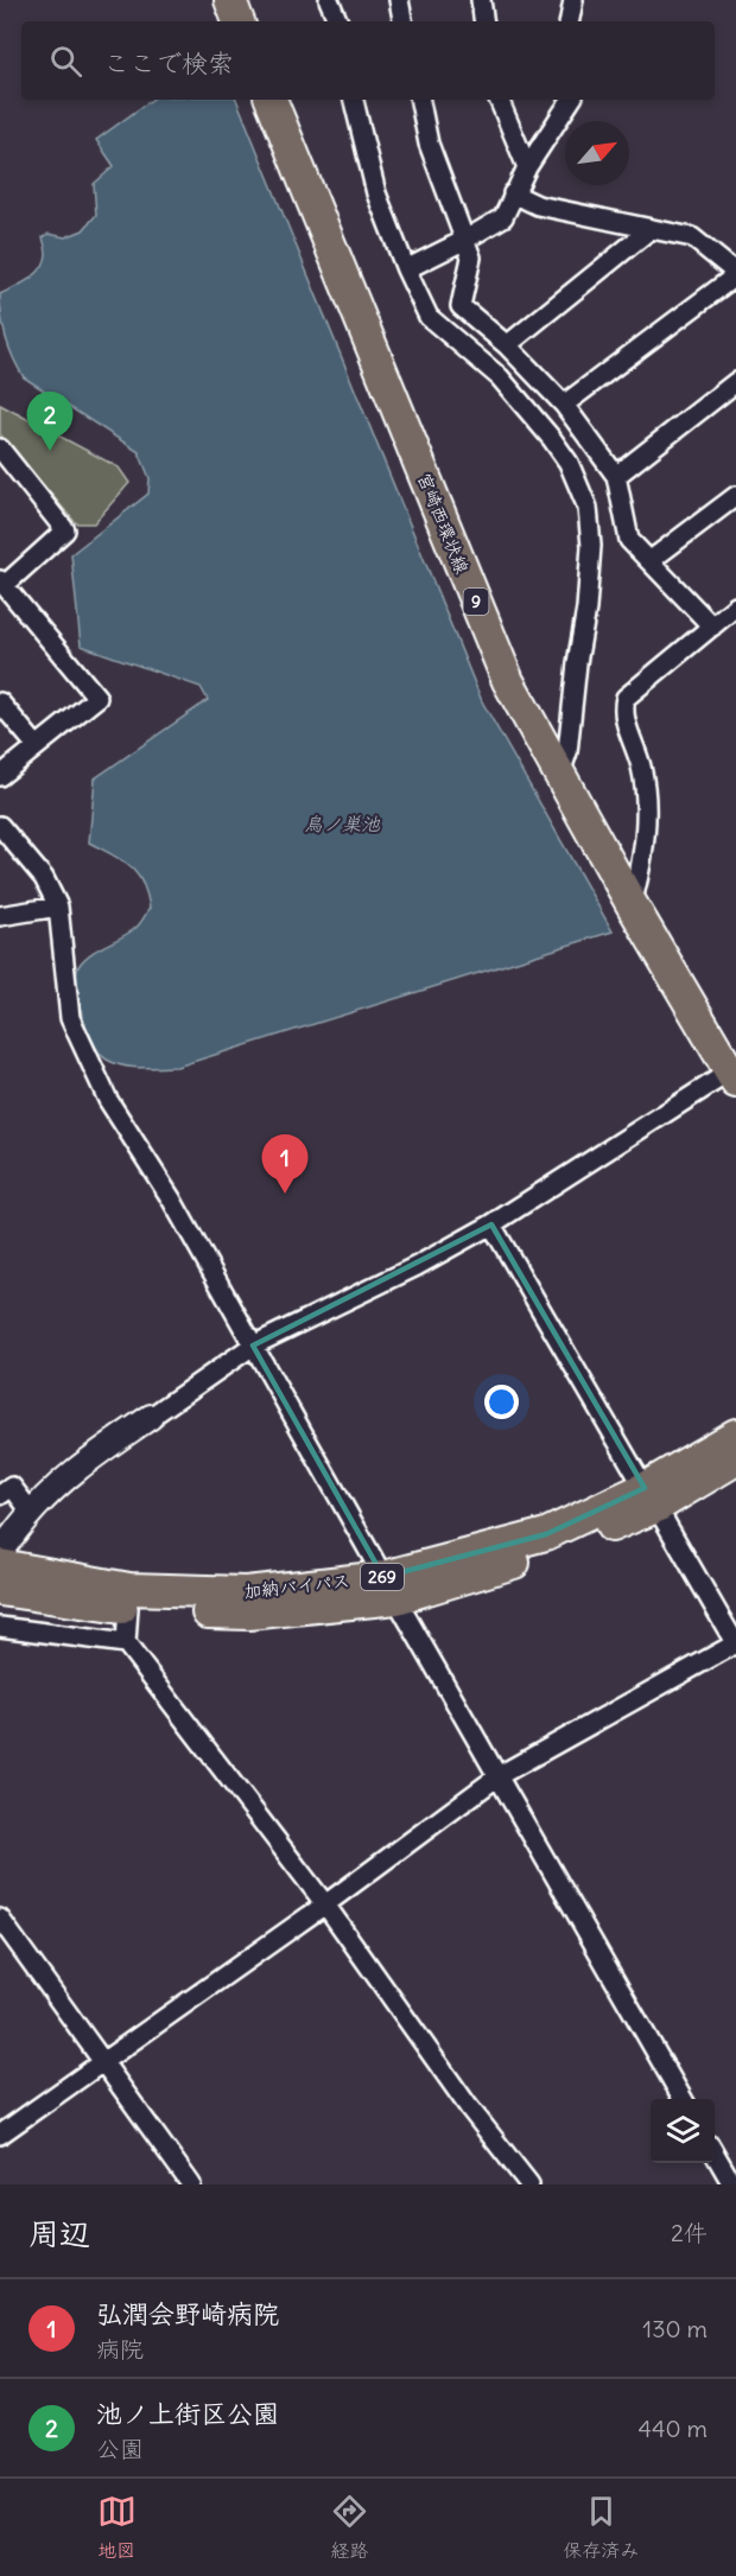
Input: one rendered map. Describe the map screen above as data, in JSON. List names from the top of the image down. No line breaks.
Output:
{"streets":{"main road":["宮崎西環状線","9","269","加納バイパス"]},"water":["鳥ノ巣池"],"north":"top right","page":{"search":"ここで検索","pins":["2","1"],"heading":["周辺","2件"],"list":[{"mark":"1","name":"弘潤会野崎病院","note":"病院","value":"130 m"},{"mark":"2","name":"池ノ上街区公園","note":"公園","value":"440 m"}],"nav":["地図","経路","保存済み"]}}
